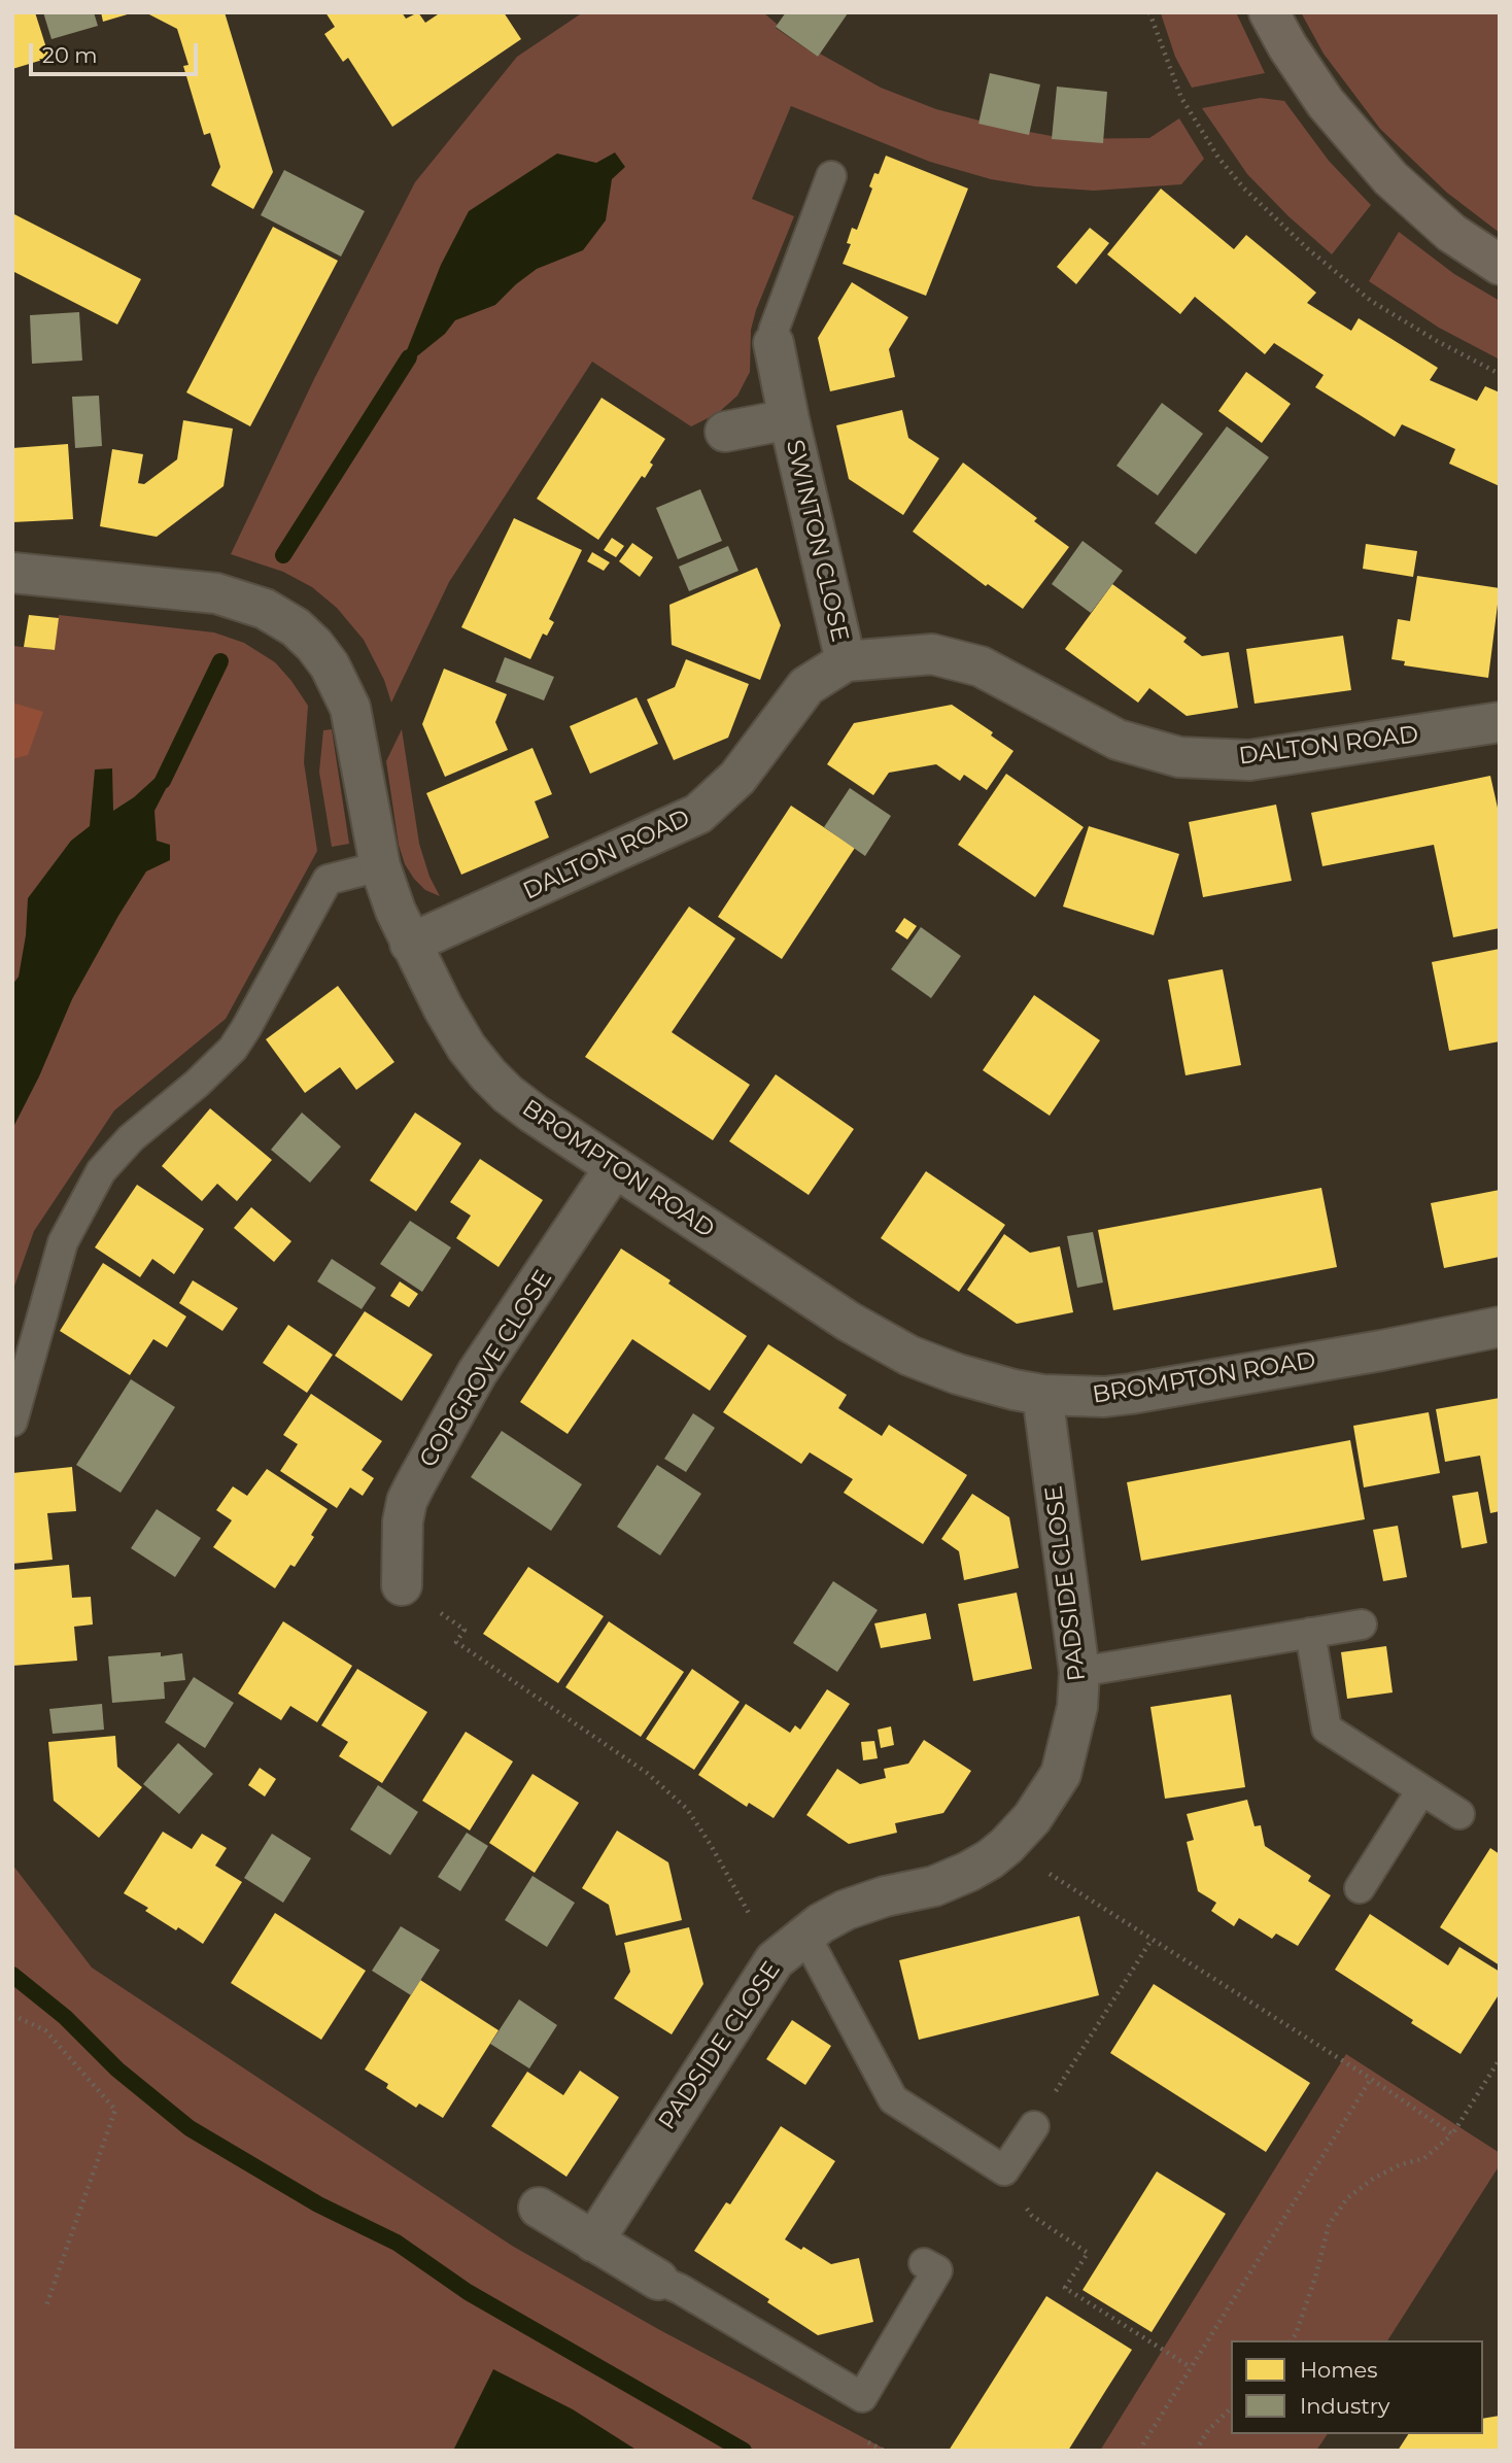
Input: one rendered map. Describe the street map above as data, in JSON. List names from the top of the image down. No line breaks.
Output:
{"streets":{"street":["SWINTON CLOSE","DALTON ROAD","BROMPTON ROAD","COPGROVE CLOSE","PADSIDE CLOSE"]},"crossings":[["SWINTON CLOSE","DALTON ROAD"],["DALTON ROAD","BROMPTON ROAD"],["BROMPTON ROAD","COPGROVE CLOSE"],["BROMPTON ROAD","PADSIDE CLOSE"]],"legend":["Homes","Industry"],"scale_bar":"20 m"}
